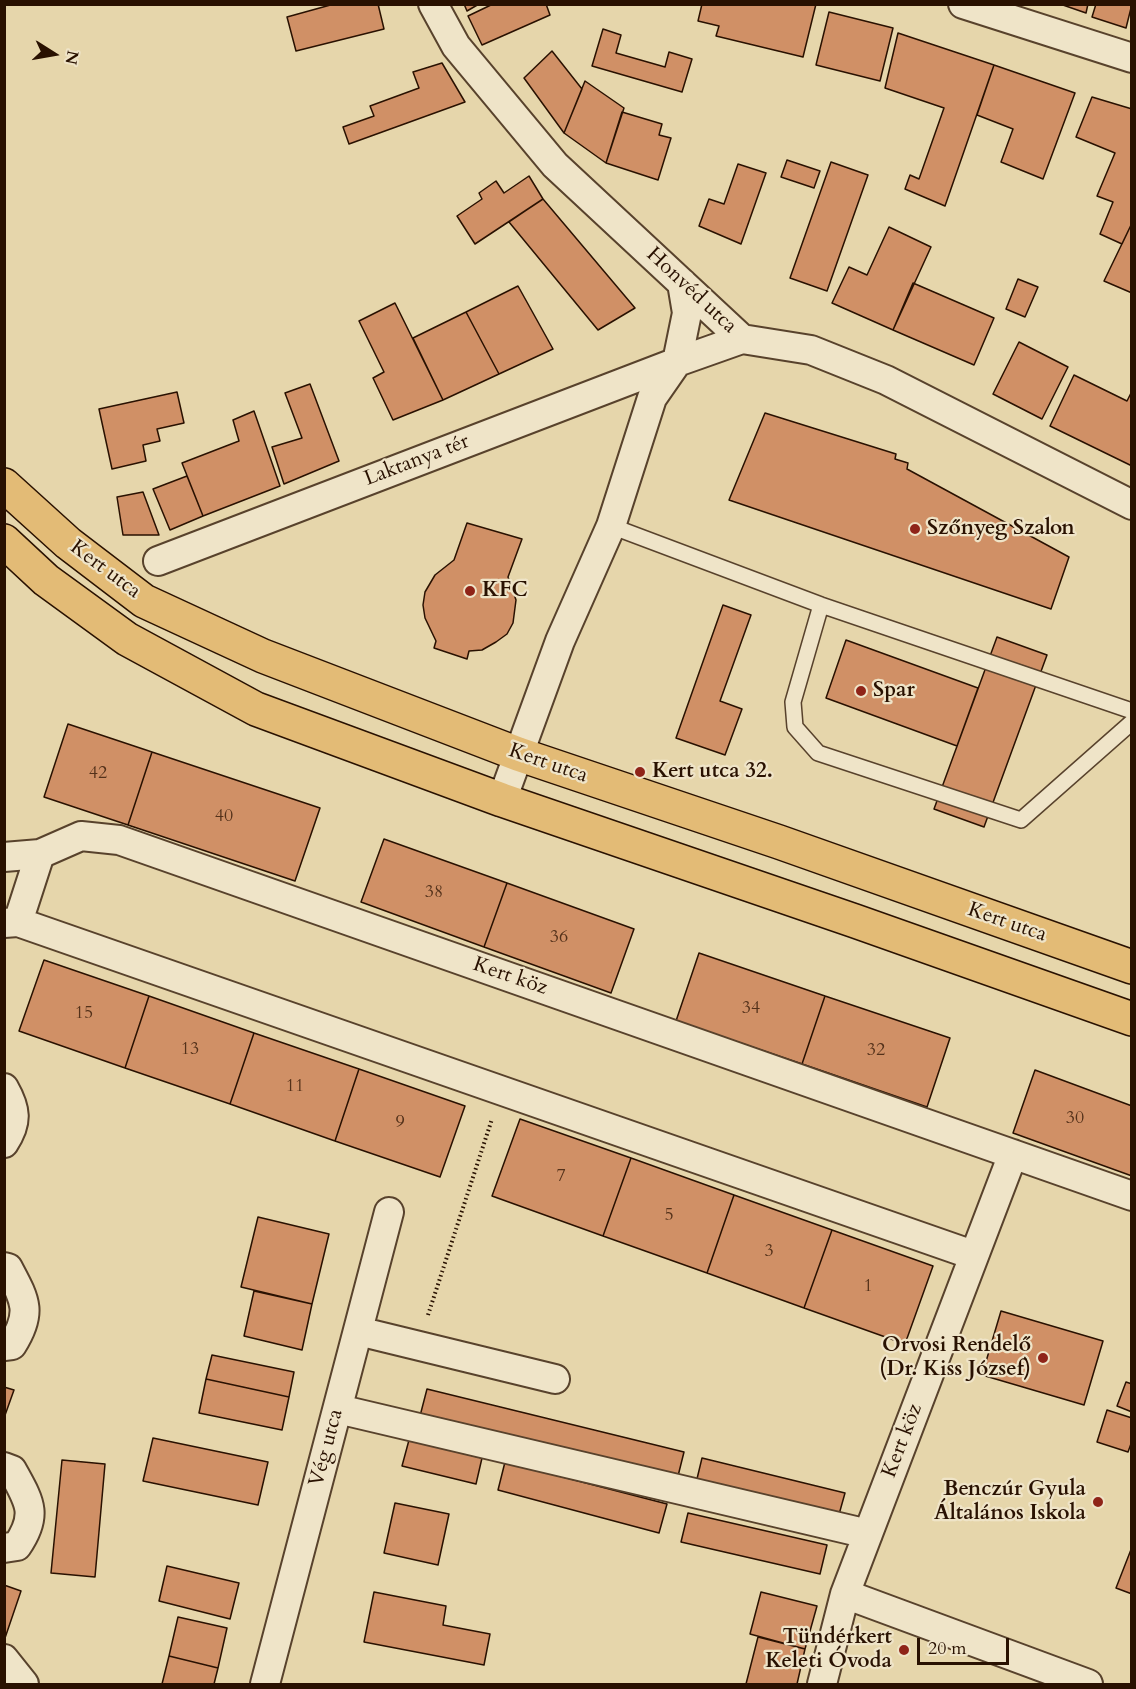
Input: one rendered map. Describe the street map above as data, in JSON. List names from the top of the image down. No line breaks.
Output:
{"streets":{"main road":["Kert utca"],"street":["Honvéd utca","Laktanya tér","Kert köz","Vég utca"]},"crossings":[["Honvéd utca","Laktanya tér"]],"places":["Szőnyeg Szalon","KFC","Spar","Kert utca 32.","Orvosi Rendelő (Dr. Kiss József)","Benczúr Gyula Általános Iskola","Tündérkert Keleti Óvoda"],"house_numbers":["42","40","38","36","34","15","13","32","11","30","9","7","5","3","1"],"scale_bar":"20 m","north":"right"}
